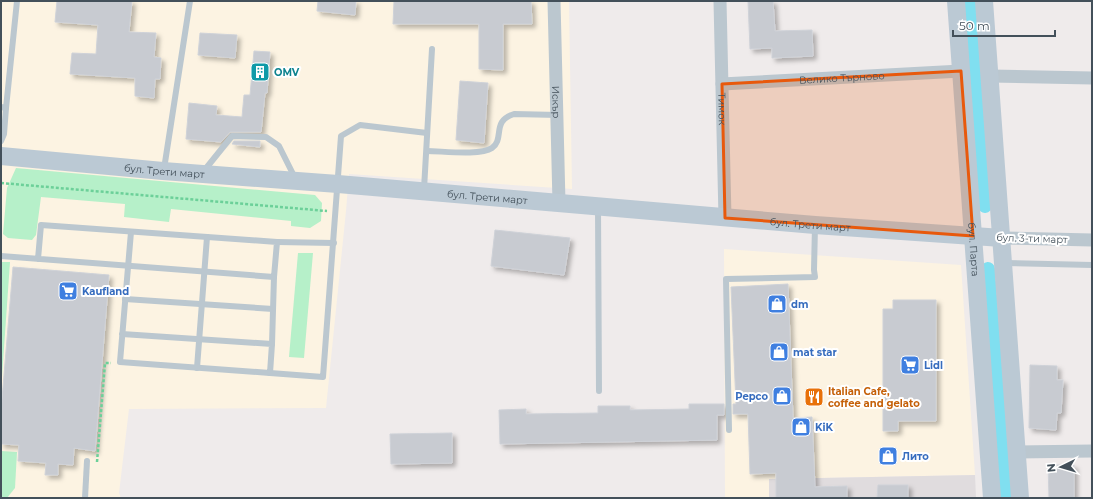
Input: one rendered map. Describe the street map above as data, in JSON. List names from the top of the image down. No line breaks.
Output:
{"streets":{"main road":["бул. Трети март","бул. 3-ти март","бул. Парта"],"street":["Велико Търново","Искър","Тимок"]},"crossings":[["Велико Търново","Тимок"],["Велико Търново","бул. Парта"],["Искър","бул. Трети март"],["Тимок","бул. Трети март"],["бул. Трети март","бул. 3-ти март"],["бул. Трети март","бул. Парта"],["бул. 3-ти март","бул. Парта"]],"places":{"building":["OMV"],"supermarket":["Kaufland","Lidl"],"shop":["dm","mat star","Pepco","KiK","Лито"],"restaurant":["Italian Cafe, coffee and gelato"]},"scale_bar":"50 m","north":"left"}
